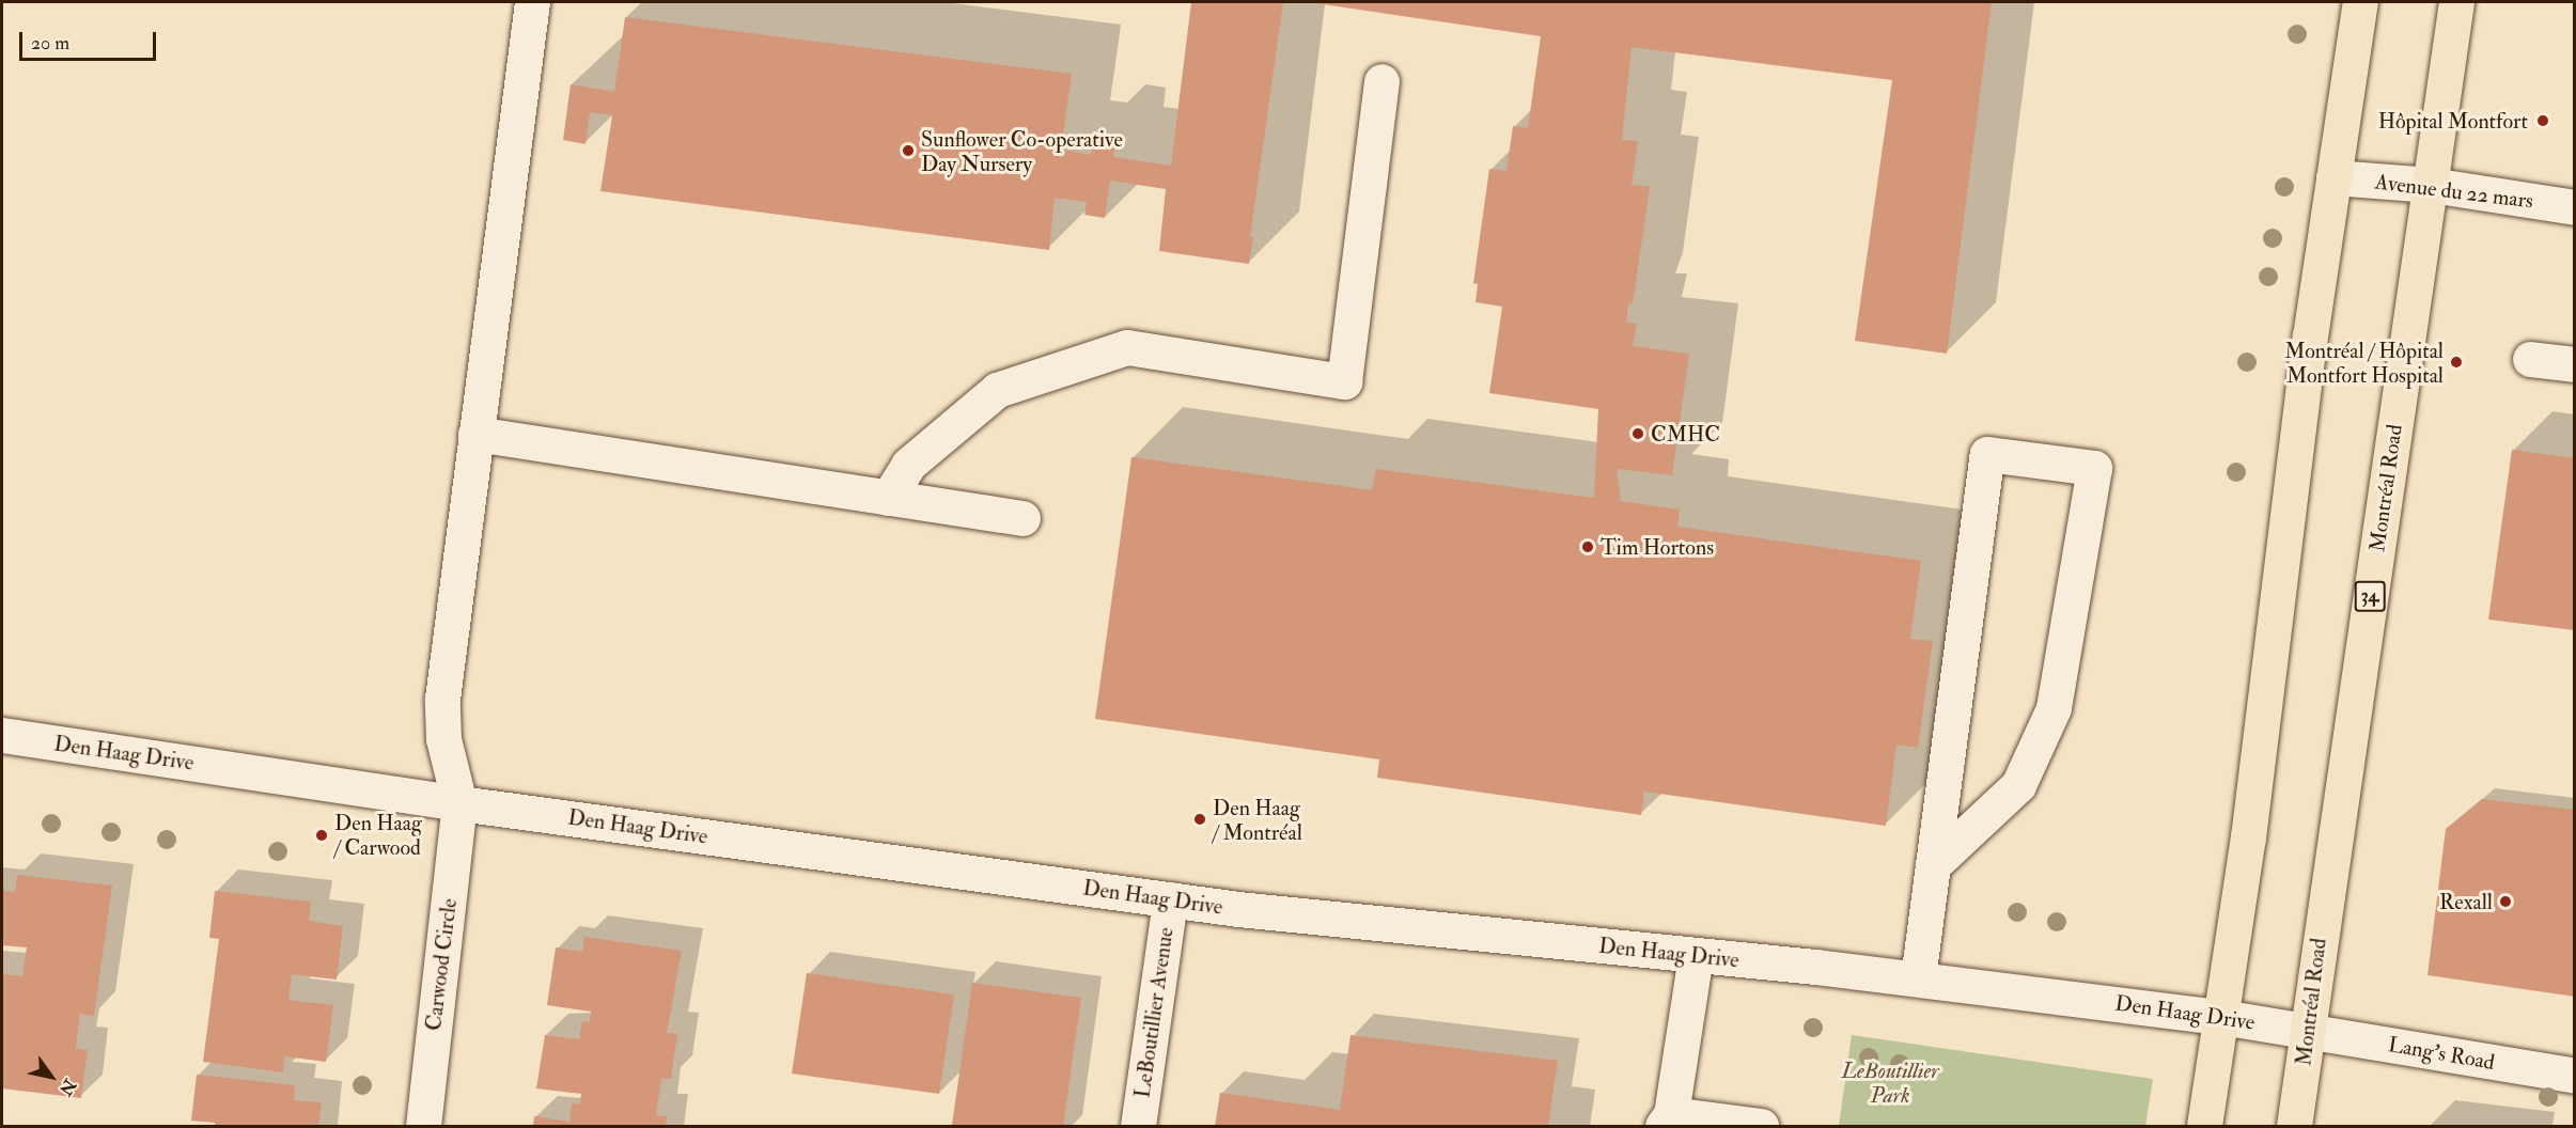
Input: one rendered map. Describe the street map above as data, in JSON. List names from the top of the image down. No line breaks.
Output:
{"streets":{"main road":["Montréal Road","34"],"street":["Avenue du 22 mars","Den Haag Drive","Carwood Circle","LeBoutillier Avenue","Lang's Road"]},"crossings":[["Avenue du 22 mars","Montréal Road"],["Montréal Road","Den Haag Drive"],["Montréal Road","Lang's Road"],["Den Haag Drive","Carwood Circle"],["Den Haag Drive","LeBoutillier Avenue"],["Den Haag Drive","Lang's Road"]],"parks":["LeBoutillier Park"],"places":["Hôpital Montfort","Sunflower Co-operative Day Nursery","Montréal / Hôpital Montfort Hospital","CMHC","Tim Hortons","Den Haag / Montréal","Den Haag / Carwood","Rexall"],"scale_bar":"20 m","north":"bottom right"}
